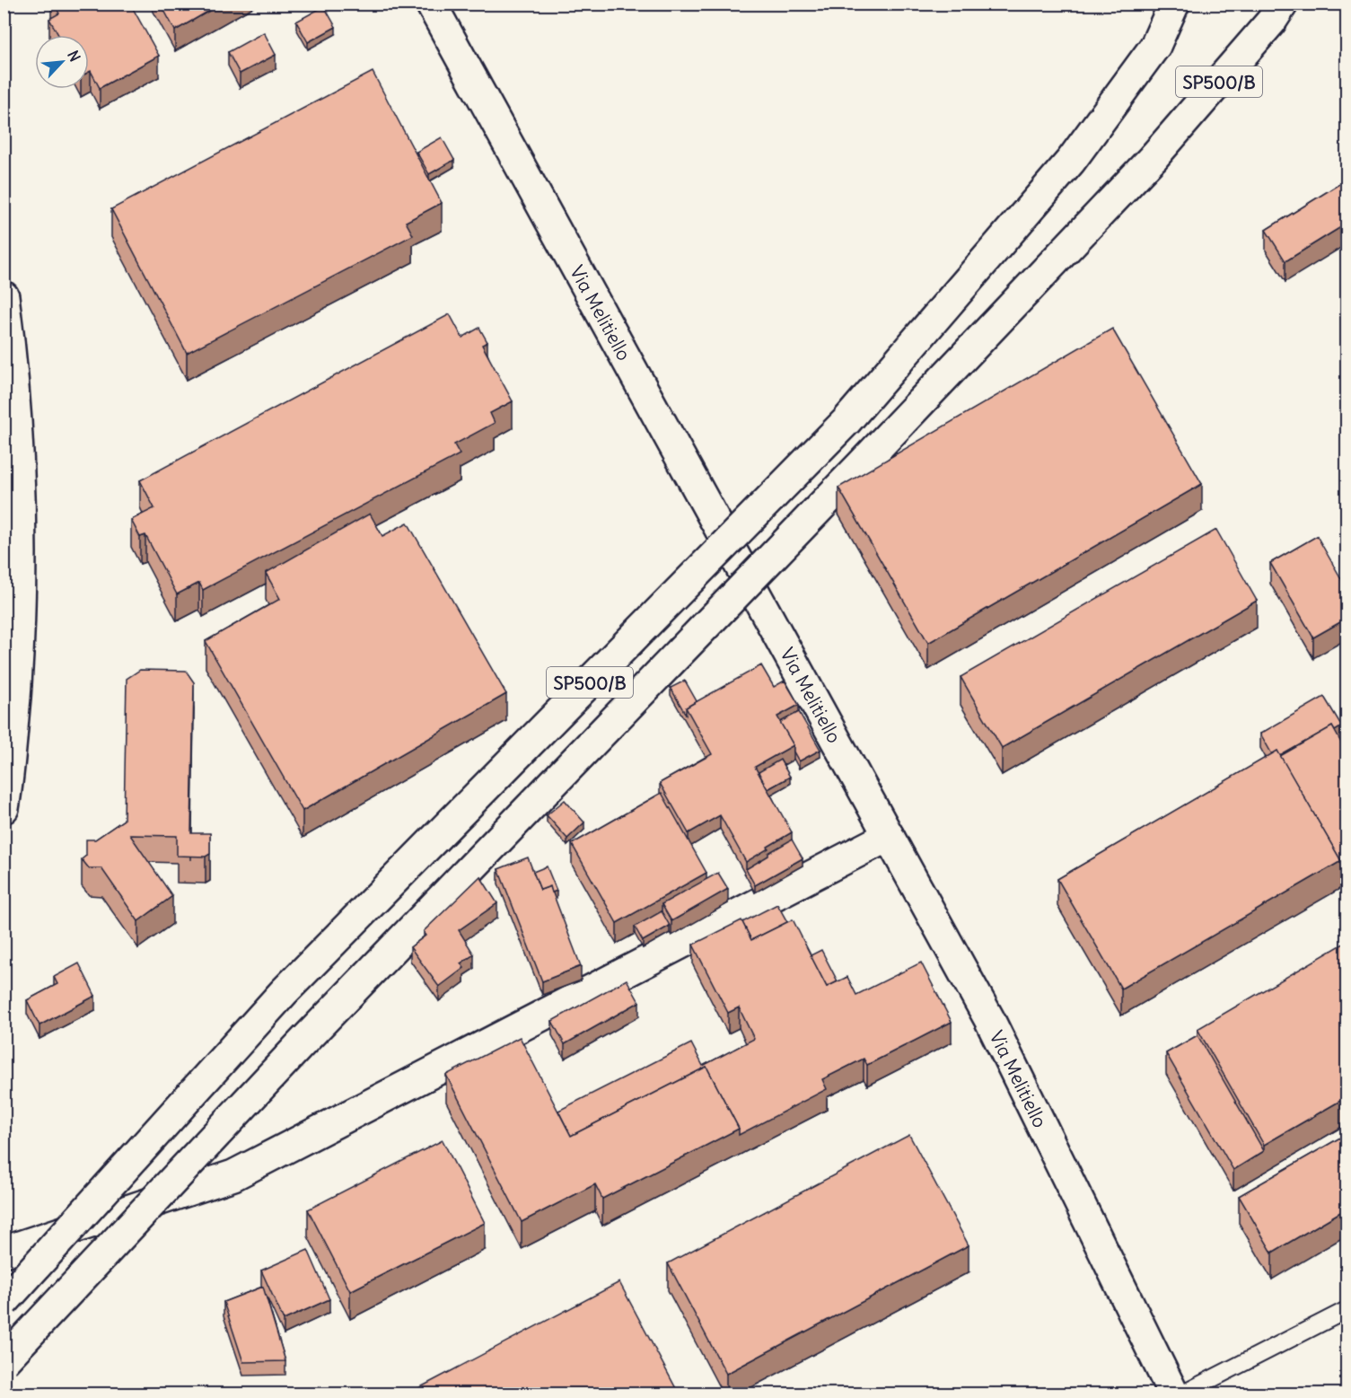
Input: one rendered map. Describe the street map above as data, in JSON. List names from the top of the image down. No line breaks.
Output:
{"streets":{"main road":["SP500/B","Via Melitiello"]},"north":"top right"}
